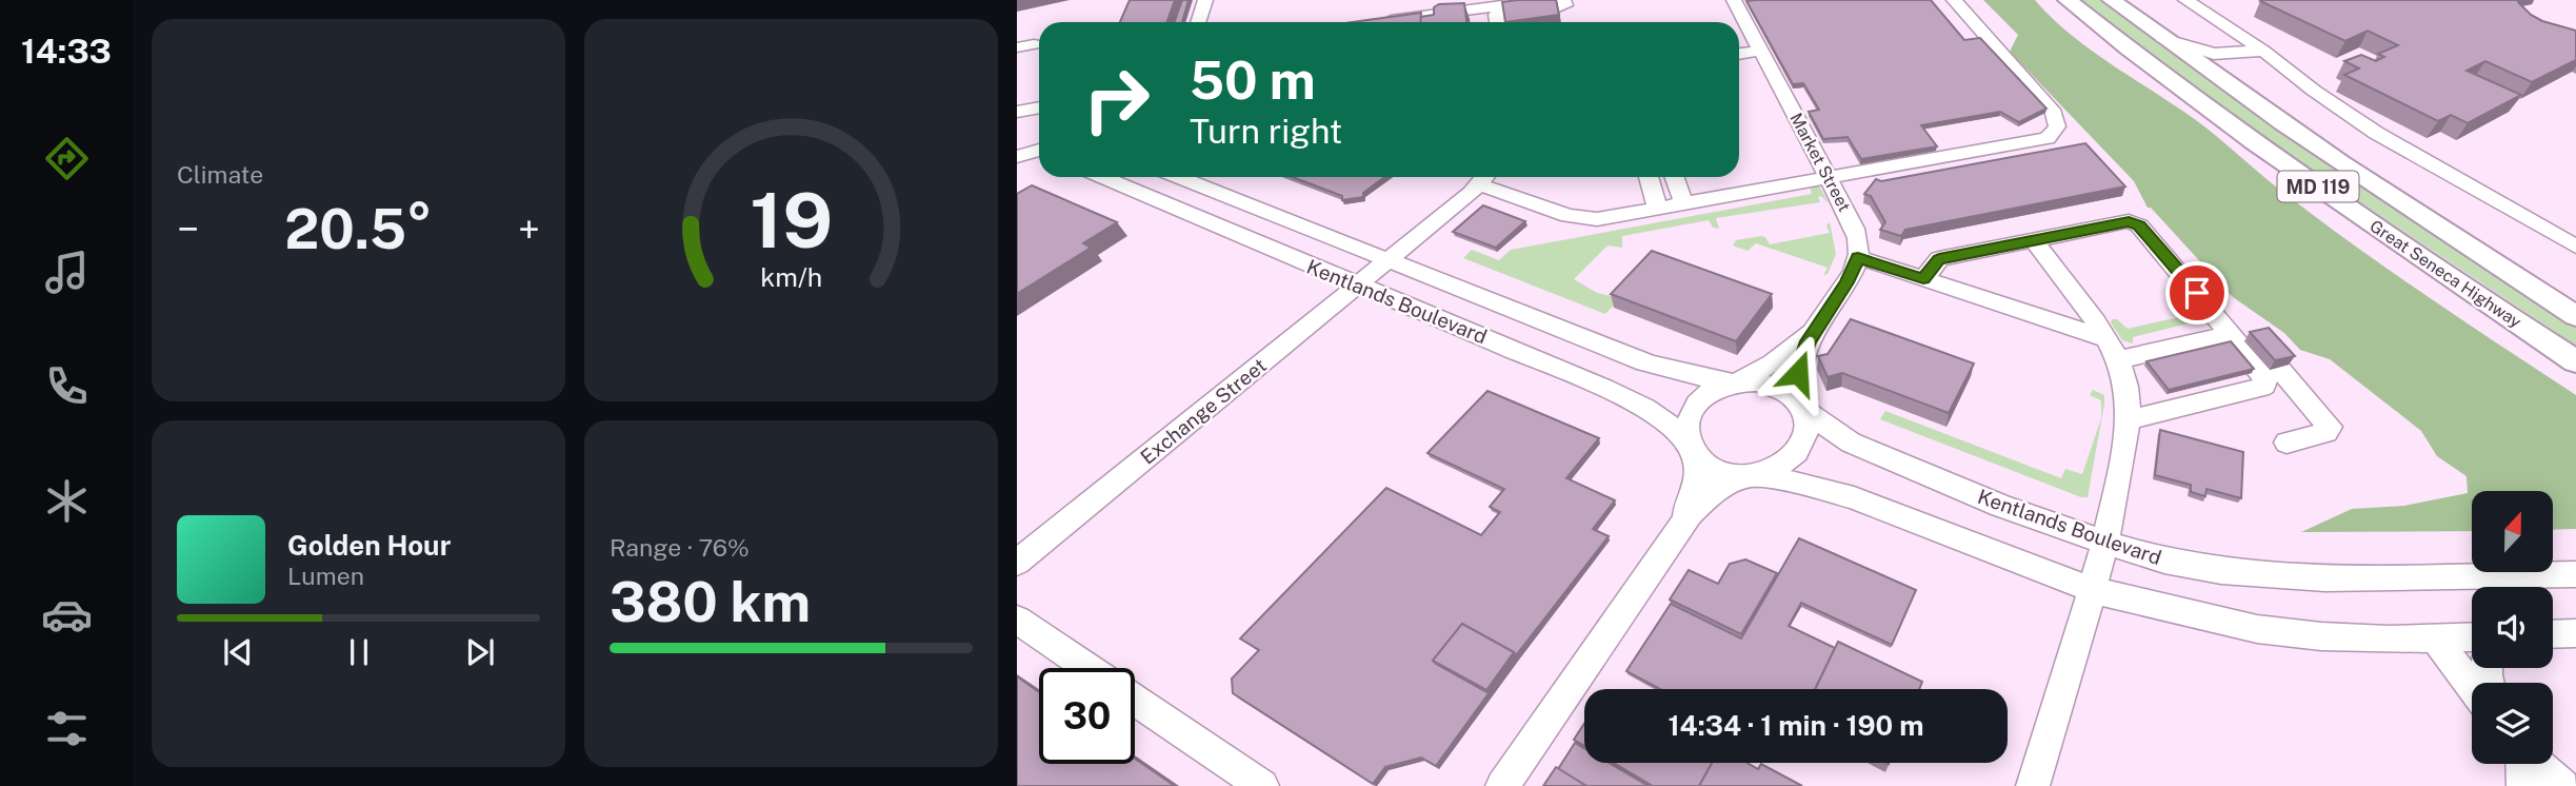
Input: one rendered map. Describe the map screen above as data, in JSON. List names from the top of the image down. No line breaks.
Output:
{"streets":{"main road":["MD 119","Great Seneca Highway"],"street":["Market Street","Kentlands Boulevard","Exchange Street"]},"crossings":[["Kentlands Boulevard","Exchange Street"]],"north":"top","page":{"tabs":"14:33","tile":["Climate",["Range · 76%","380 km"]],"turn":["50 m","Turn right"],"heat":["−","20.5°","+"],"song":["Golden Hour","Lumen"],"limit":"30","trip":"14:34 · 1 min · 190 m","gauge":["19","km/h"]}}
